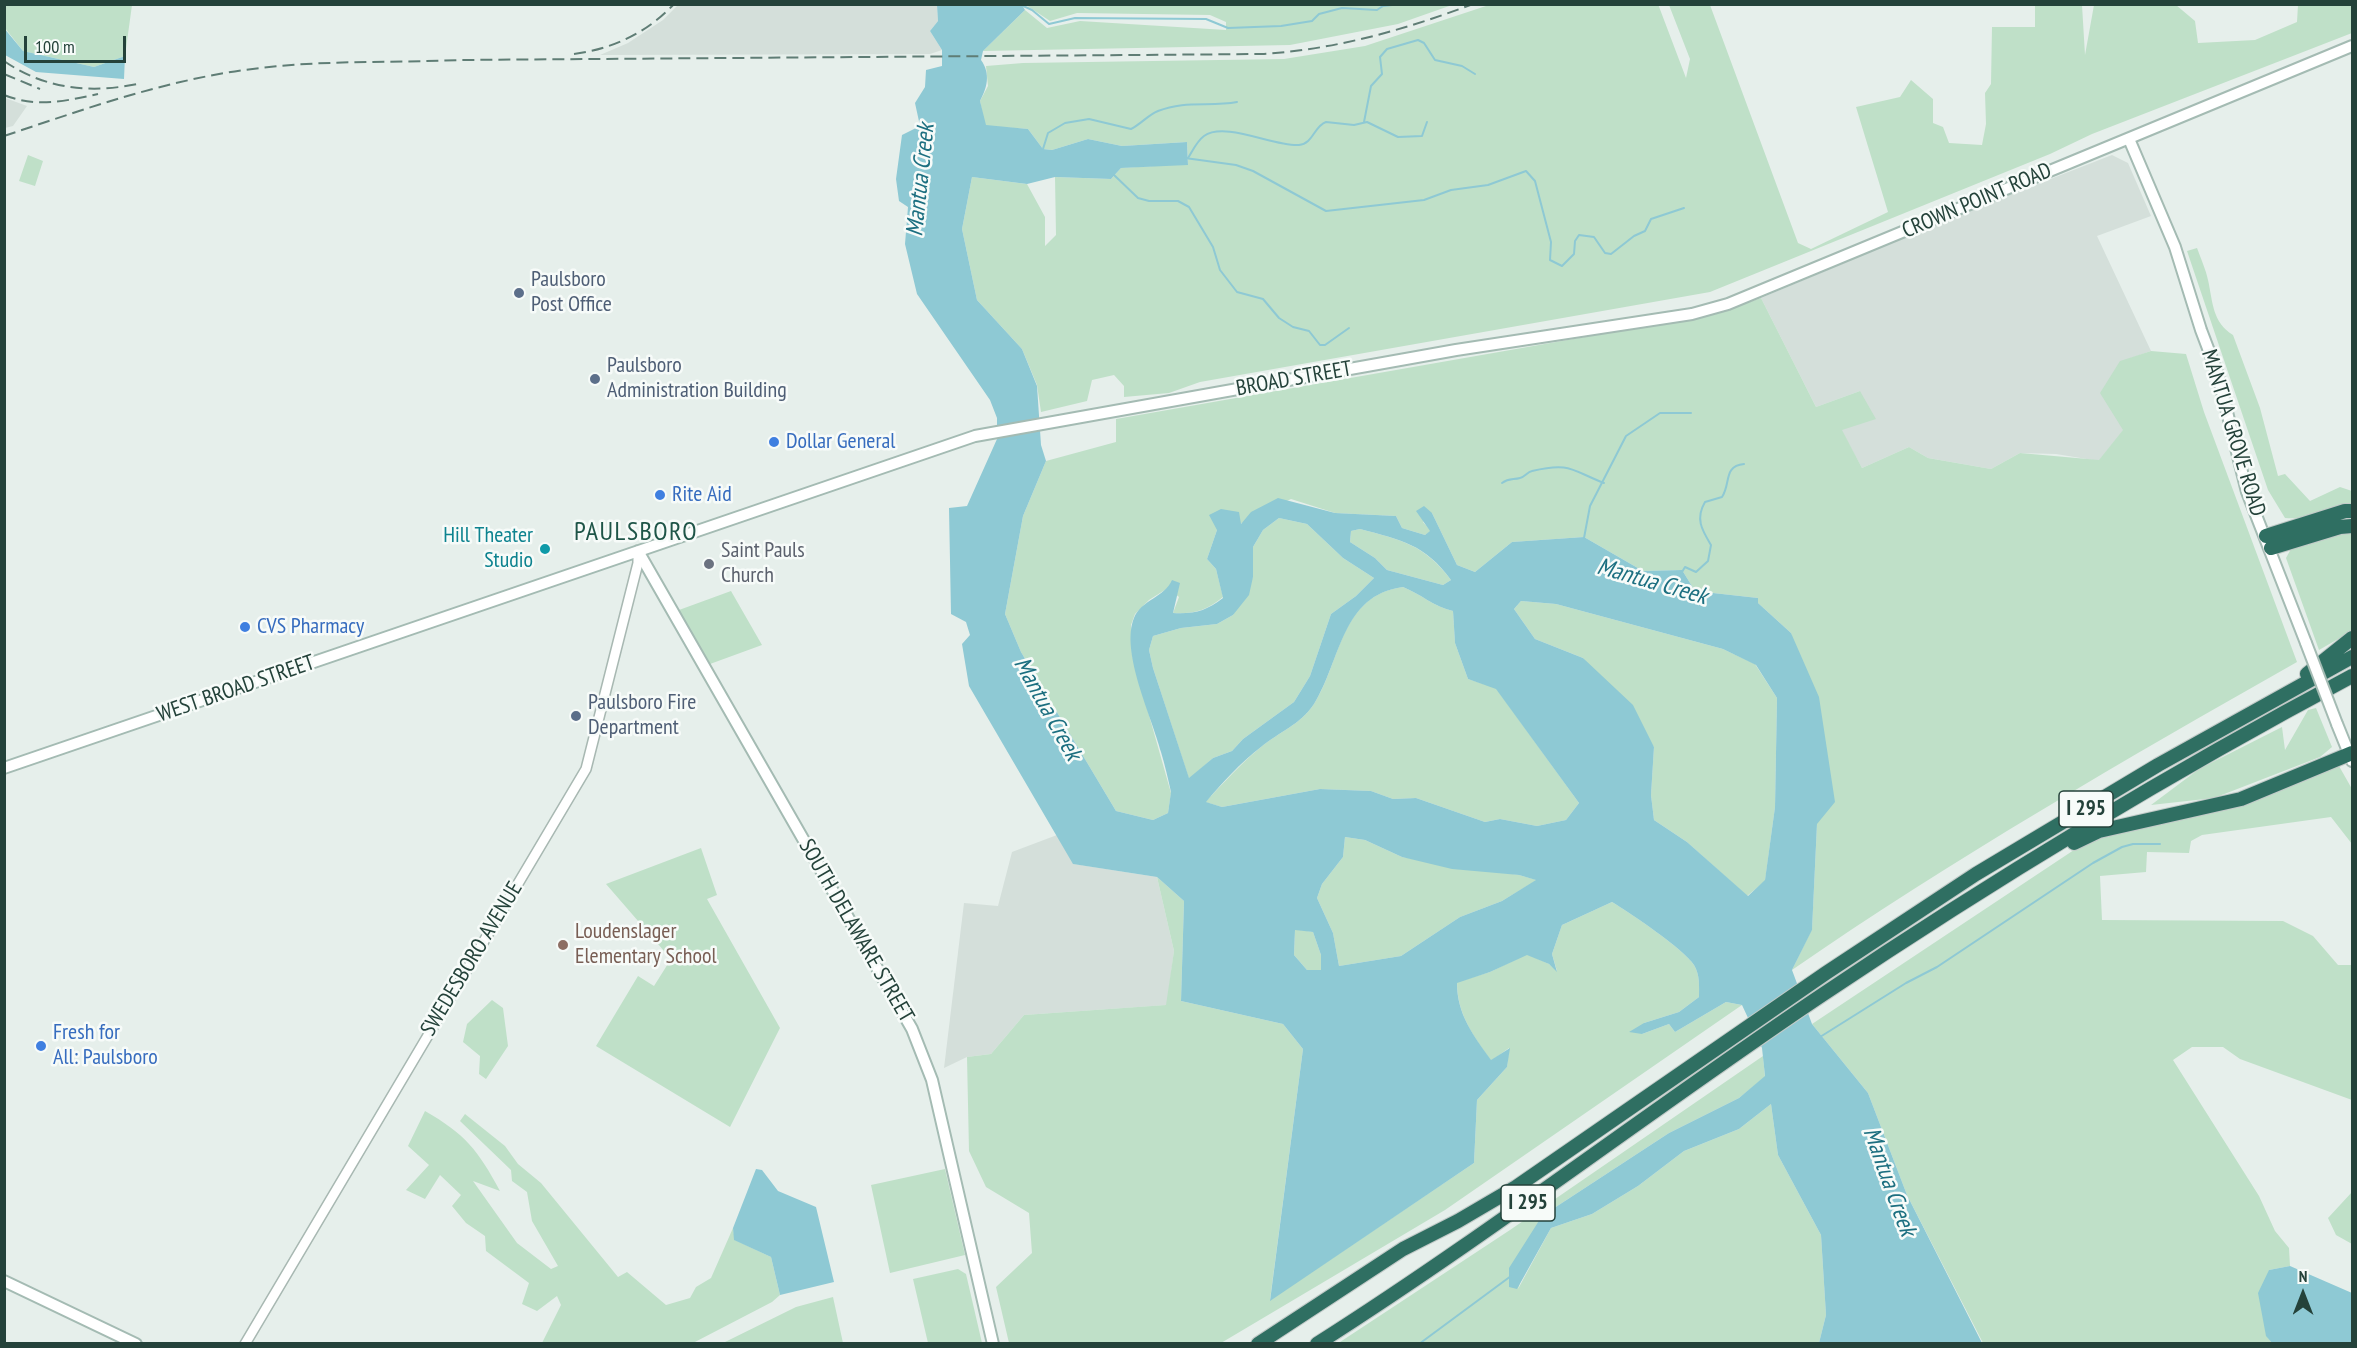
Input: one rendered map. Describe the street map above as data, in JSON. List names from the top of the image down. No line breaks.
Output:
{"streets":{"highway":["I 295"],"main road":["CROWN POINT ROAD","BROAD STREET","MANTUA GROVE ROAD","WEST BROAD STREET","SOUTH DELAWARE STREET"],"street":["SWEDESBORO AVENUE"]},"crossings":[["CROWN POINT ROAD","BROAD STREET"],["CROWN POINT ROAD","MANTUA GROVE ROAD"],["BROAD STREET","WEST BROAD STREET"],["WEST BROAD STREET","SOUTH DELAWARE STREET"],["WEST BROAD STREET","SWEDESBORO AVENUE"],["SOUTH DELAWARE STREET","SWEDESBORO AVENUE"]],"districts":["PAULSBORO"],"water":["Mantua Creek"],"places":["Paulsboro Post Office","Paulsboro Administration Building","Dollar General","Rite Aid","Hill Theater Studio","Saint Pauls Church","CVS Pharmacy","Paulsboro Fire Department","Loudenslager Elementary School","Fresh for All: Paulsboro"],"scale_bar":"100 m","north":"top"}
